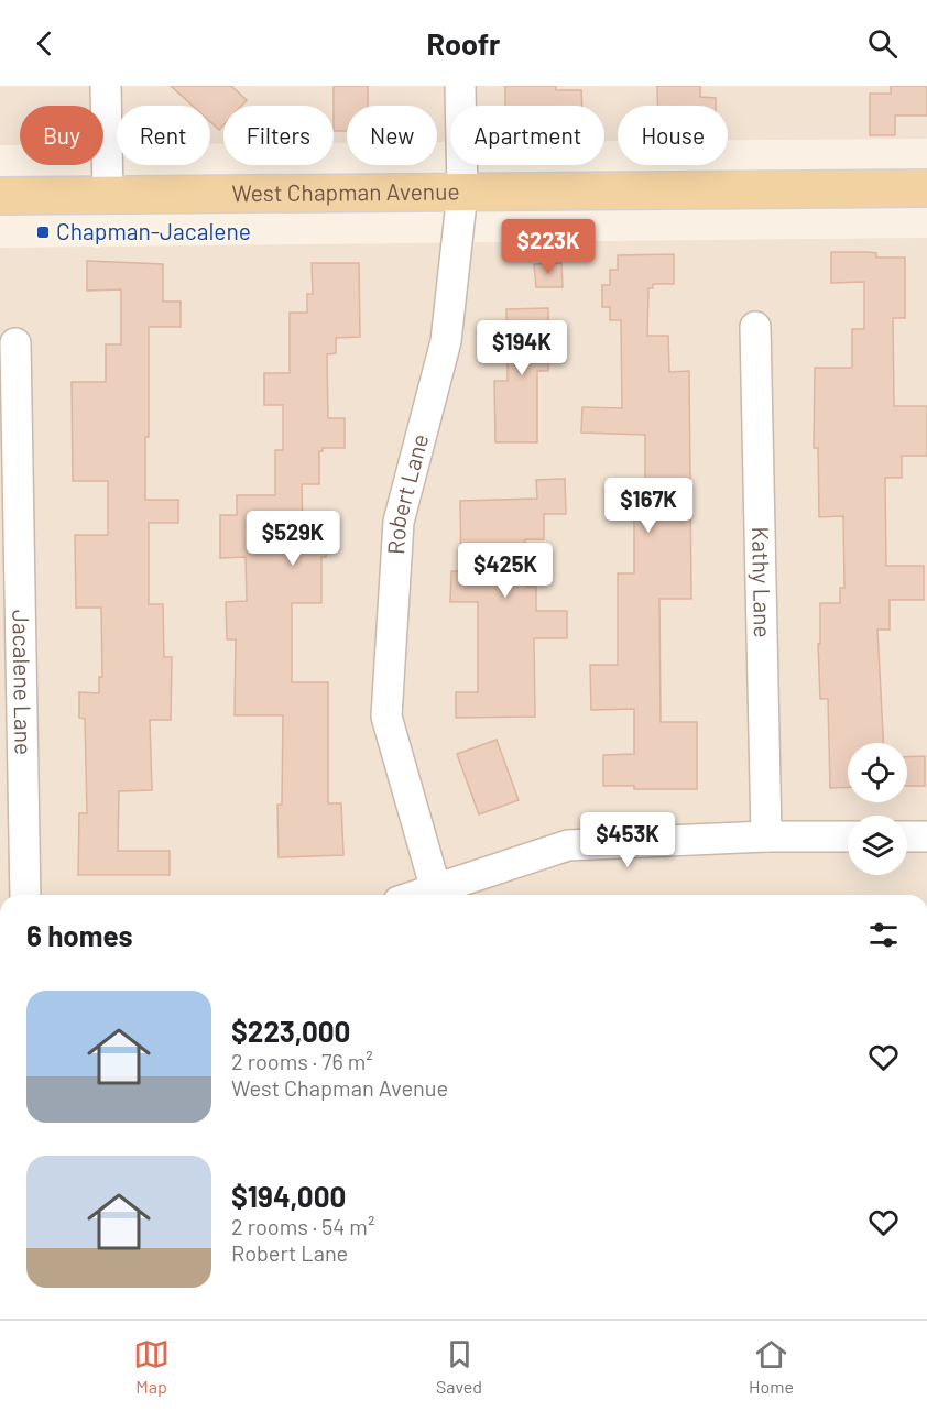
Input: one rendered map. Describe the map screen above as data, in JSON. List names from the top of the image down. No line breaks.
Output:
{"streets":{"main road":["West Chapman Avenue"],"street":["Robert Lane","Kathy Lane","Jacalene Lane"]},"crossings":[["West Chapman Avenue","Robert Lane"]],"places":{"transit":["Chapman-Jacalene"]},"page":{"header":"Roofr","chip":["Buy","Rent","Filters","New","Apartment","House"],"price":["$223K","$194K","$167K","$529K","$425K","$453K"],"heading":"6 homes","list":[{"name":"$223,000","note":"2 rooms · 76 m² · West Chapman Avenue"},{"name":"$194,000","note":"2 rooms · 54 m² · Robert Lane"}],"tabs":["Map","Saved","Home"]}}
